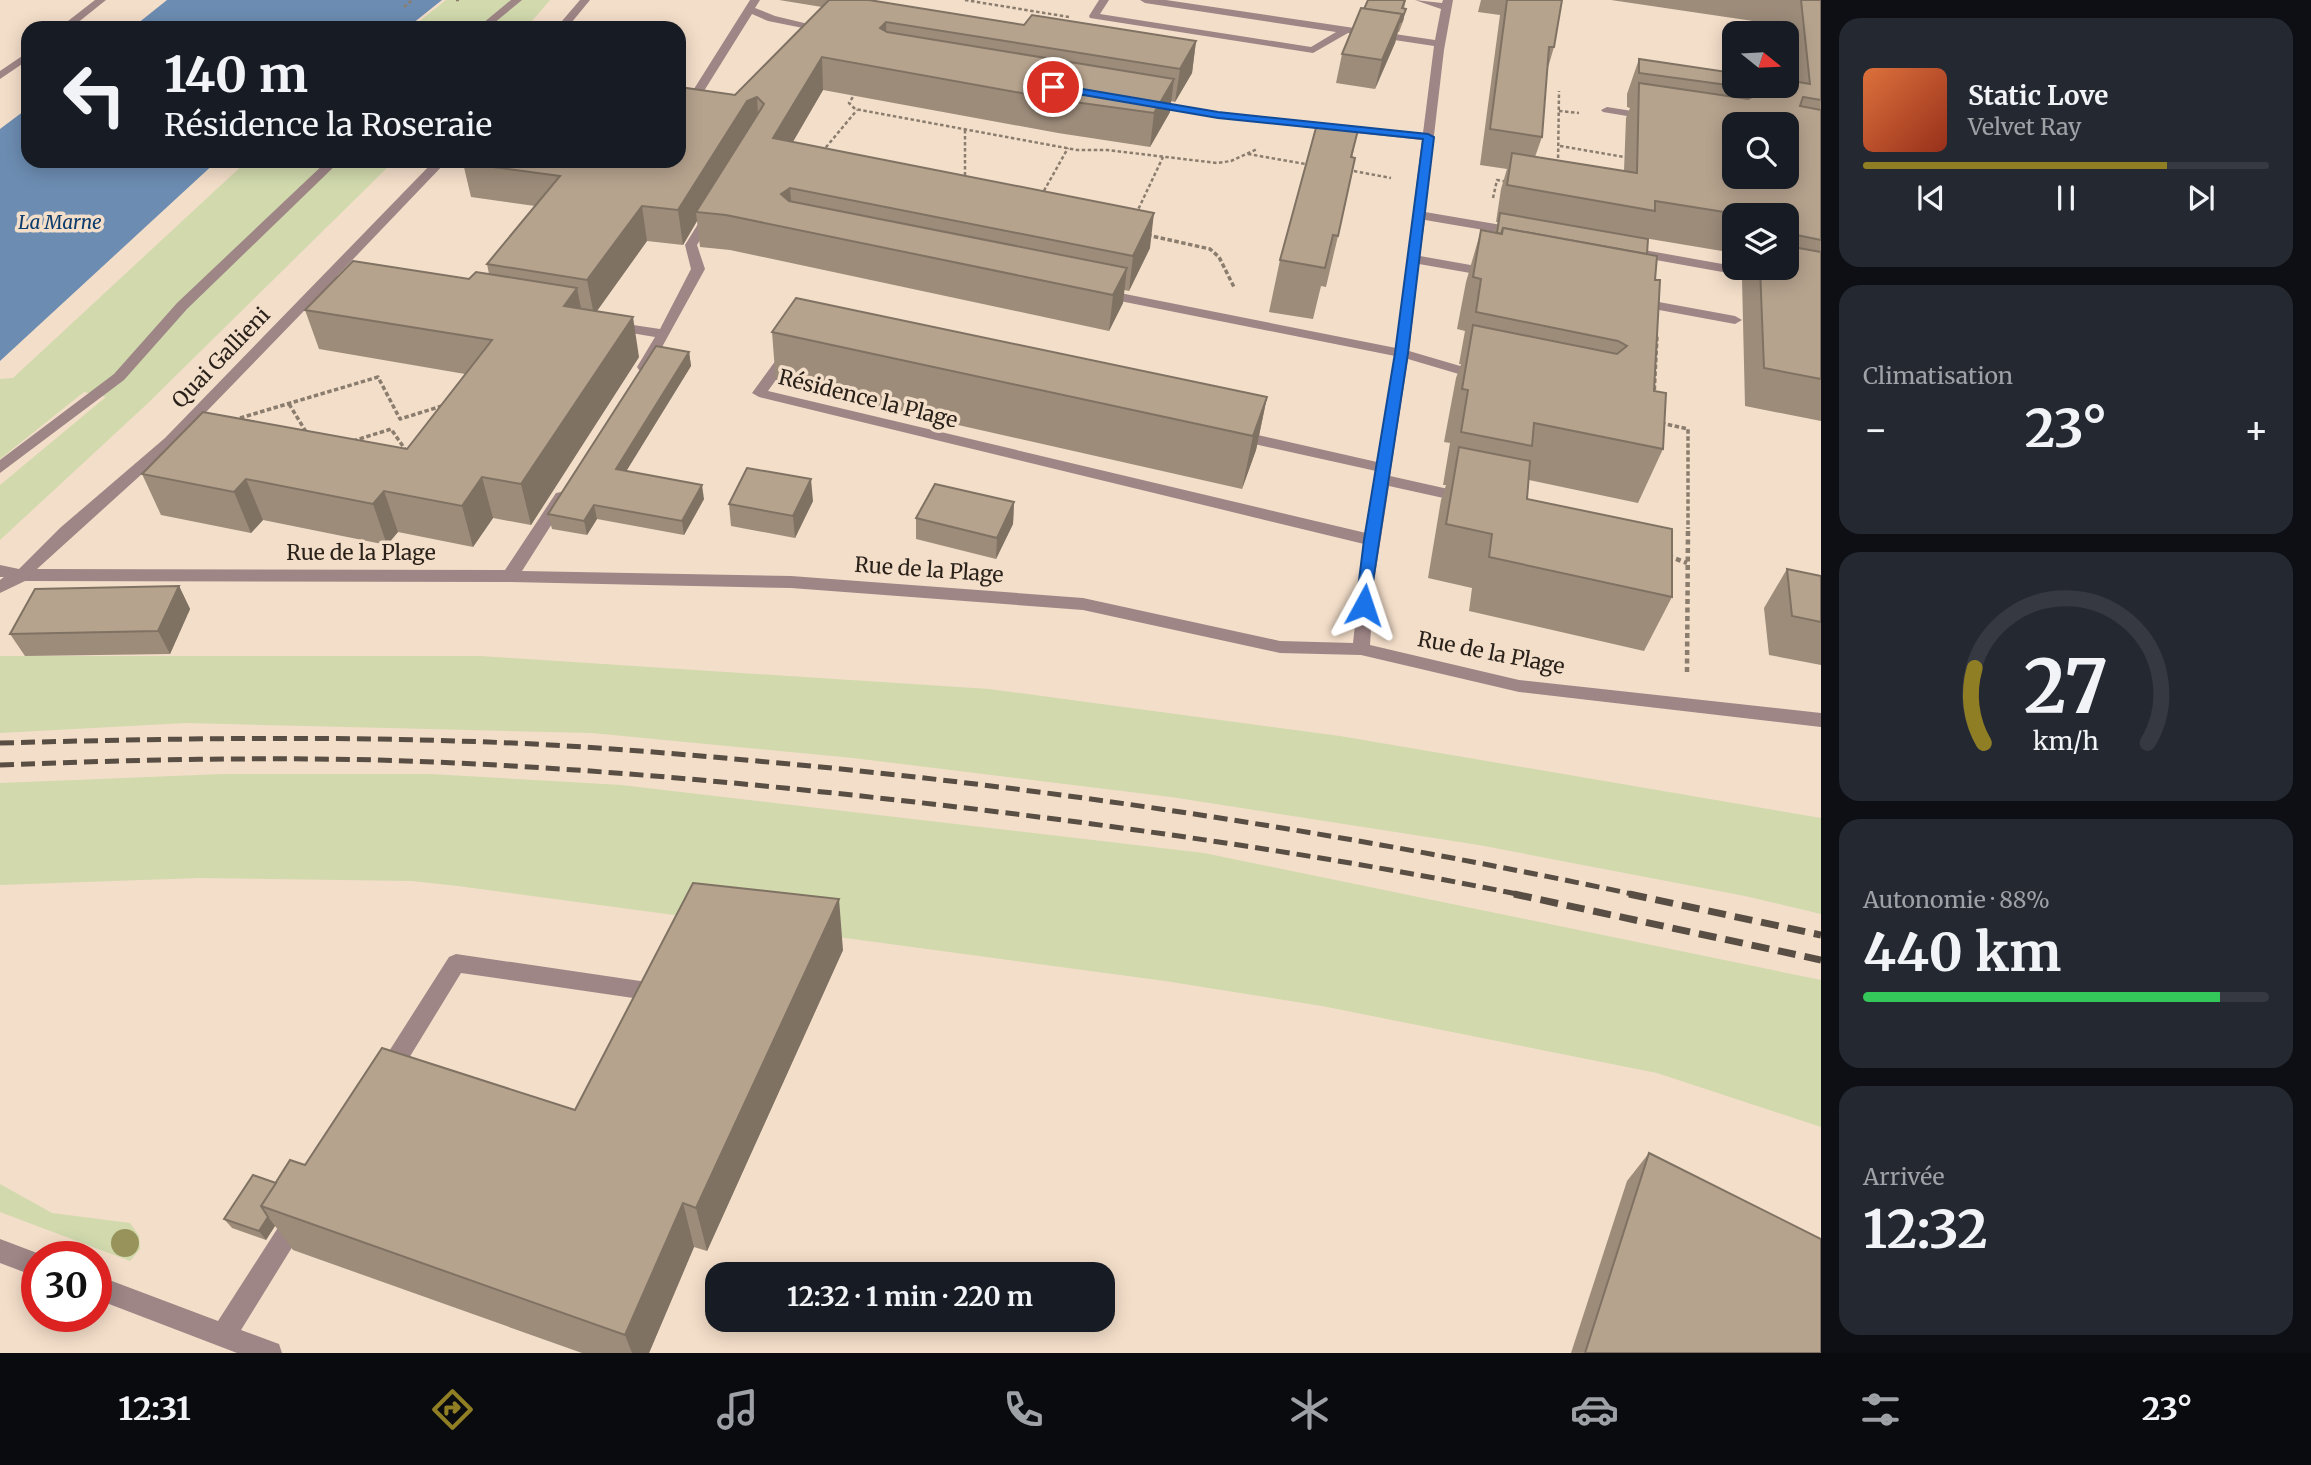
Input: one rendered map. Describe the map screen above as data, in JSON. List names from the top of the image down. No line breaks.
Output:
{"streets":{"street":["Quai Gallieni","Résidence la Plage","Rue de la Plage"]},"crossings":[["Quai Gallieni","Rue de la Plage"]],"water":["La Marne"],"north":"right","page":{"turn":["140 m","Résidence la Roseraie"],"song":["Static Love","Velvet Ray"],"tile":["Climatisation",["Autonomie · 88%","440 km"],["Arrivée","12:32"]],"heat":["−","23°","+"],"limit":"30","trip":"12:32 · 1 min · 220 m","tabs":["12:31","23°"],"gauge":["27","km/h"]}}
